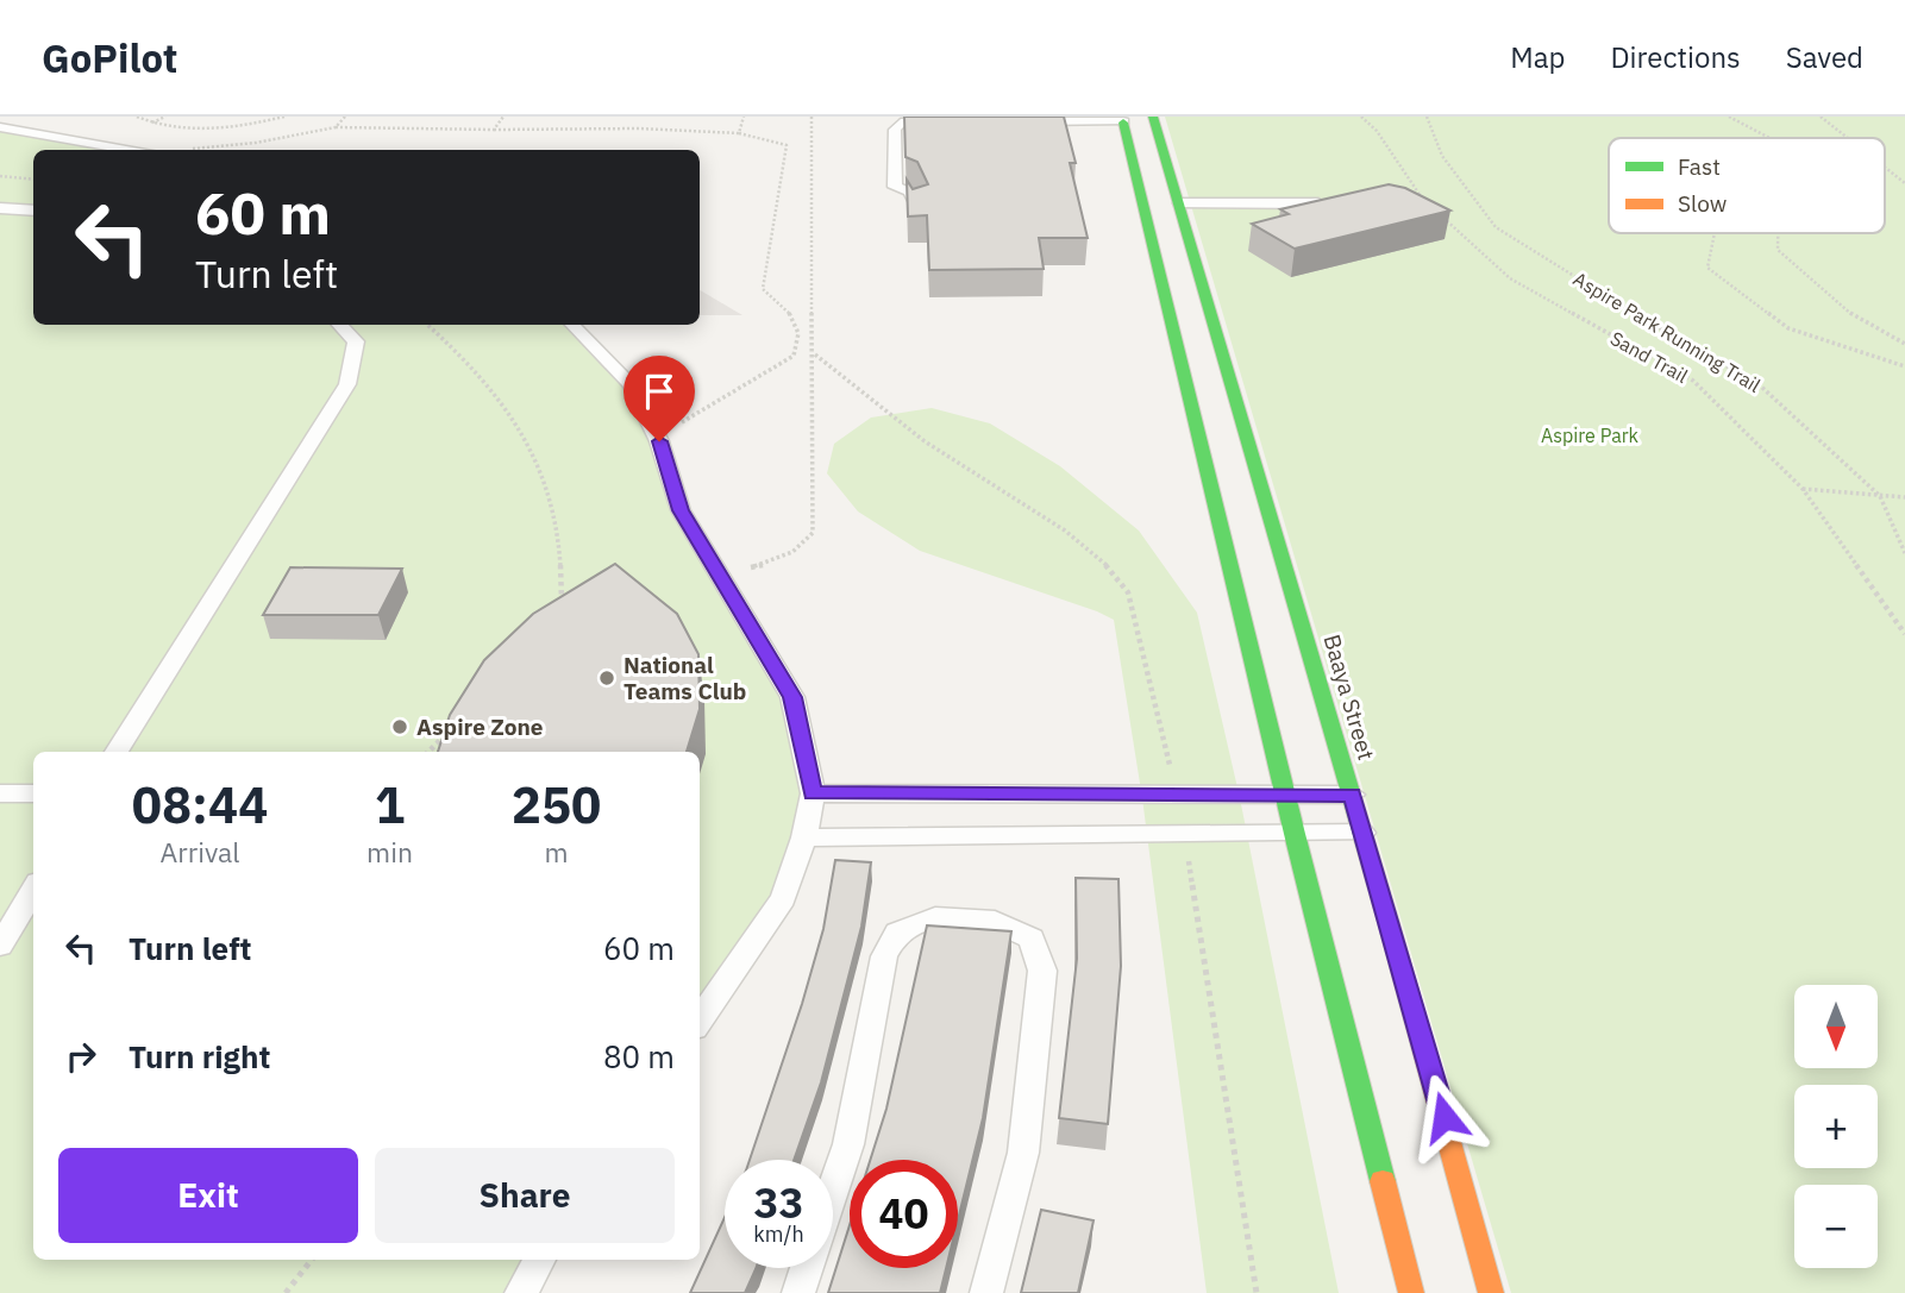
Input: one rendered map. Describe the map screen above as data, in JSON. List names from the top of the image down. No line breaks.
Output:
{"streets":{"street":["Baaya Street"],"path":["Aspire Park Running Trail","Sand Trail"]},"parks":["Aspire Park"],"places":["National Teams Club","Aspire Zone"],"legend":["Fast","Slow"],"north":"bottom","page":{"header":"GoPilot","nav":["Map","Directions","Saved"],"turn":["60 m","Turn left"],"eta":["08:44","Arrival","1","min","250","m"],"list":[{"name":"Turn left","value":"60 m"},{"name":"Turn right","value":"80 m"}],"map_buttons":["+","−"],"buttons":["Exit","Share"],"speed":"33 km/h","limit":"40"}}
